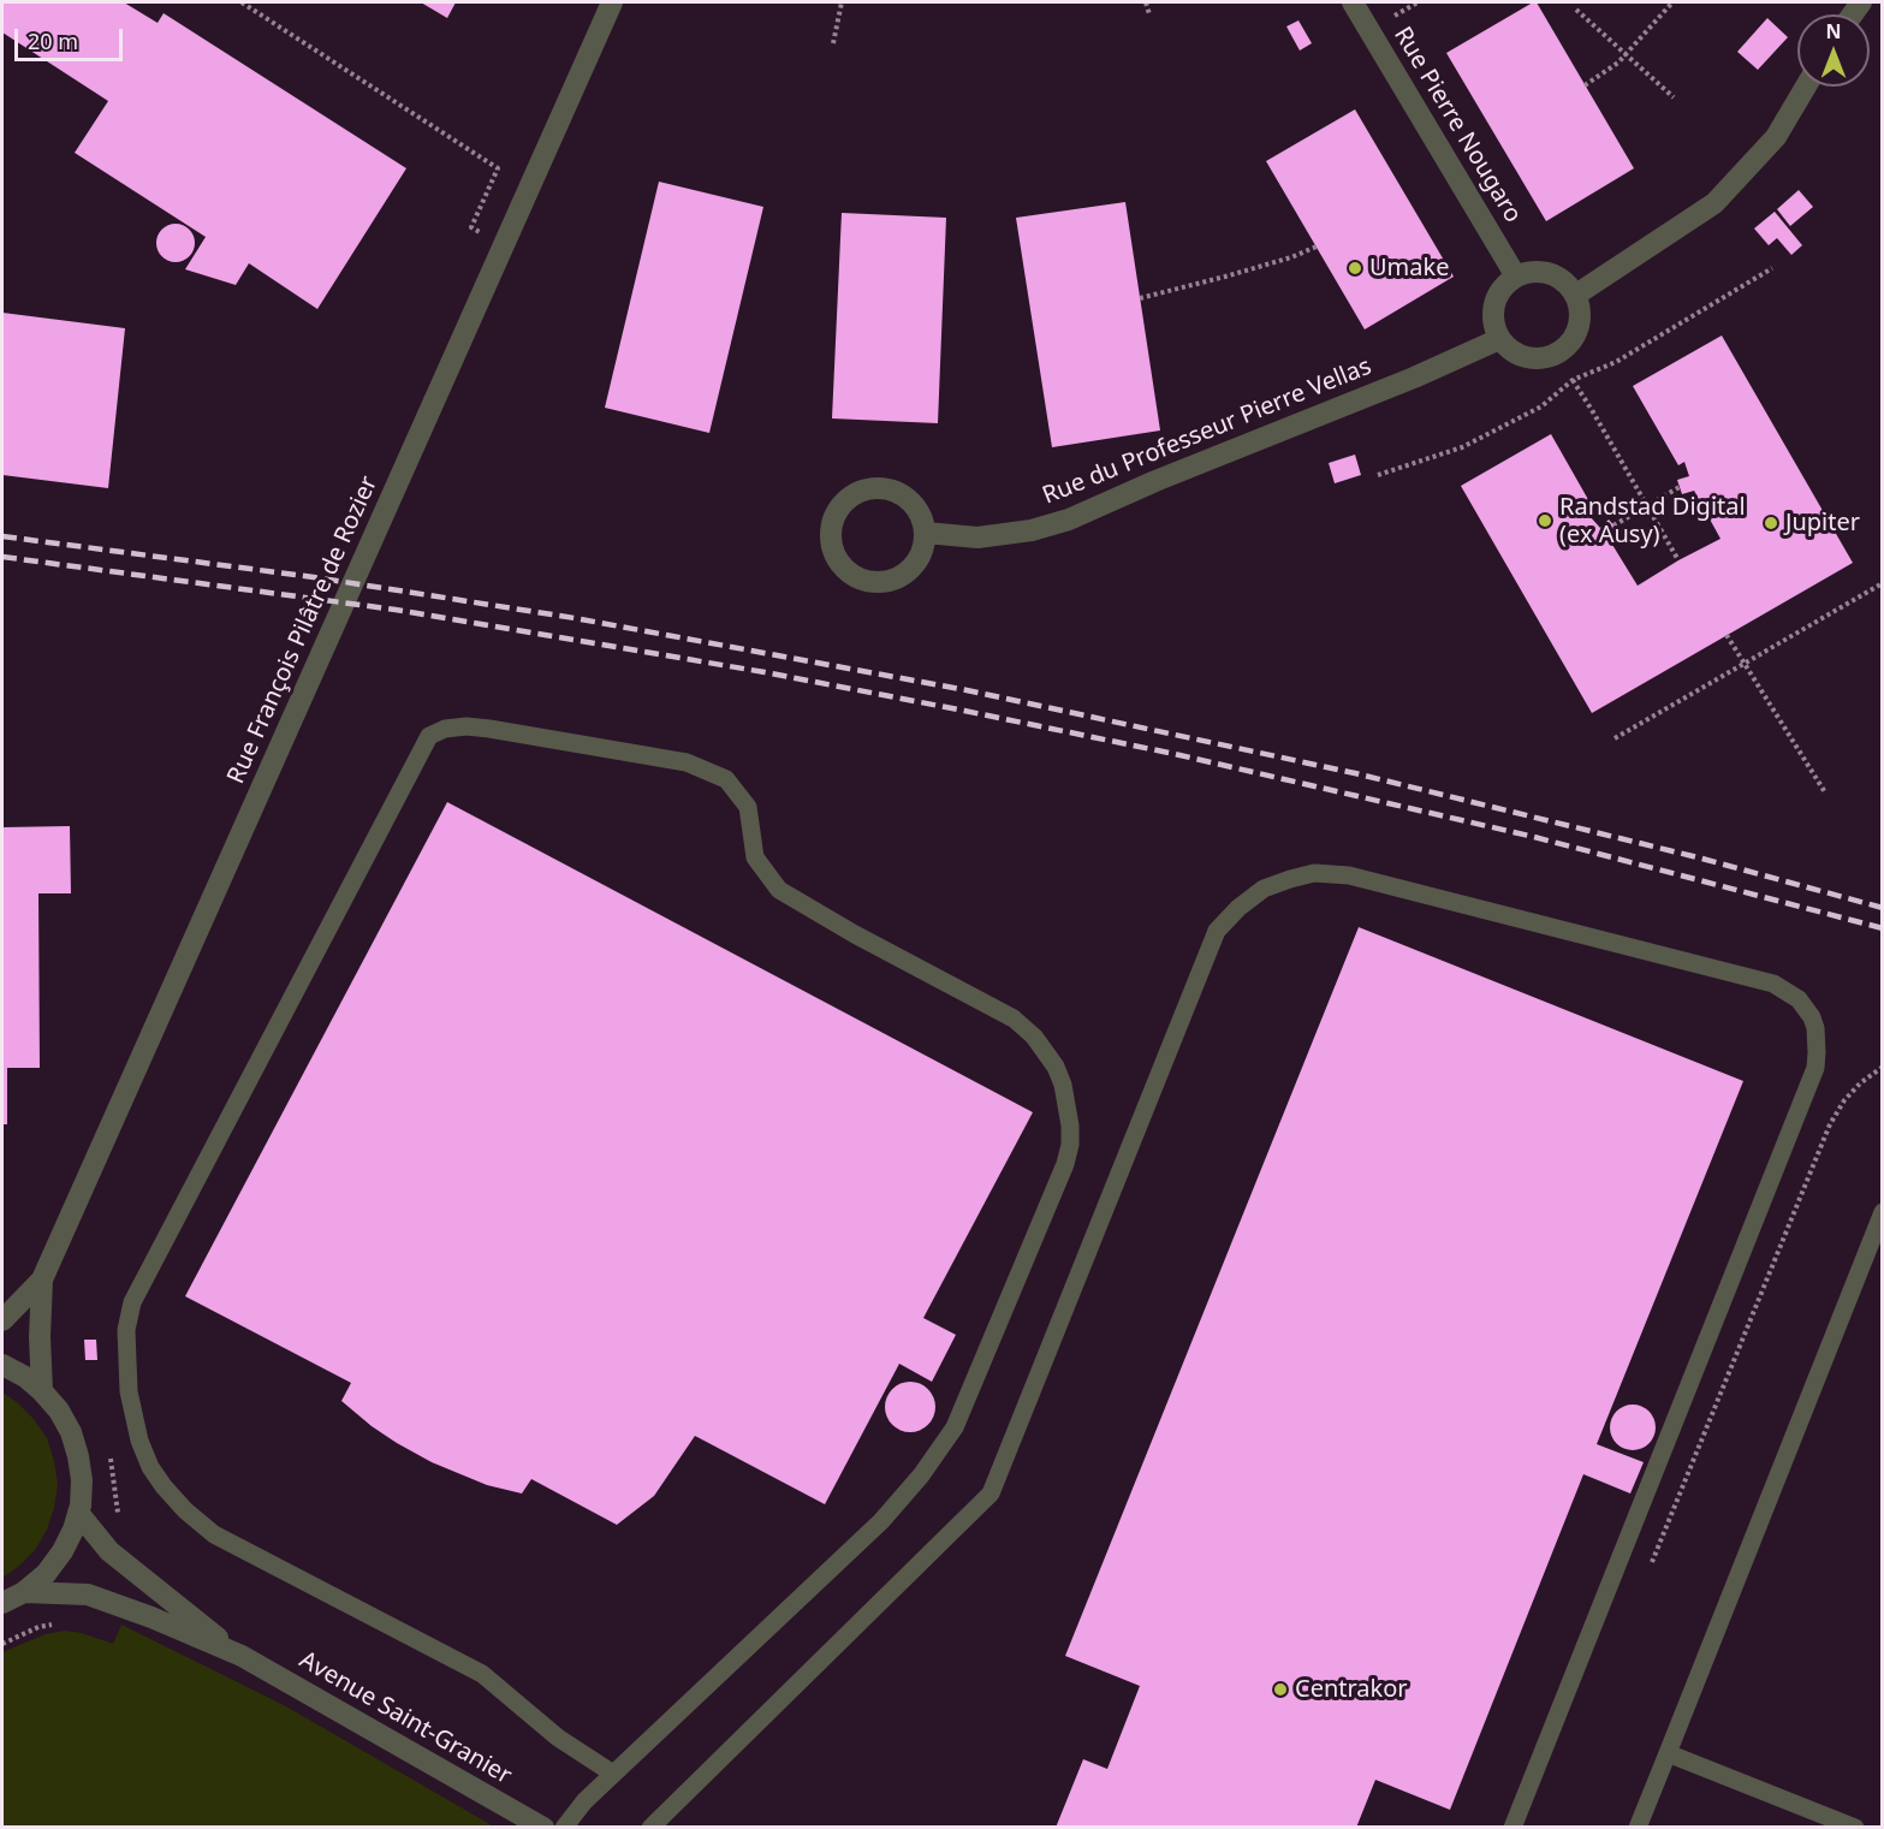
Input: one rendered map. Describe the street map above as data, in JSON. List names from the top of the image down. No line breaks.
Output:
{"streets":{"street":["Rue Pierre Nougaro","Rue du Professeur Pierre Vellas","Rue François Pilâtre de Rozier","Avenue Saint-Granier"]},"crossings":[["Rue Pierre Nougaro","Rue du Professeur Pierre Vellas"]],"places":["Umake","Randstad Digital (ex Ausy)","Jupiter","Centrakor"],"scale_bar":"20 m","north":"top"}
